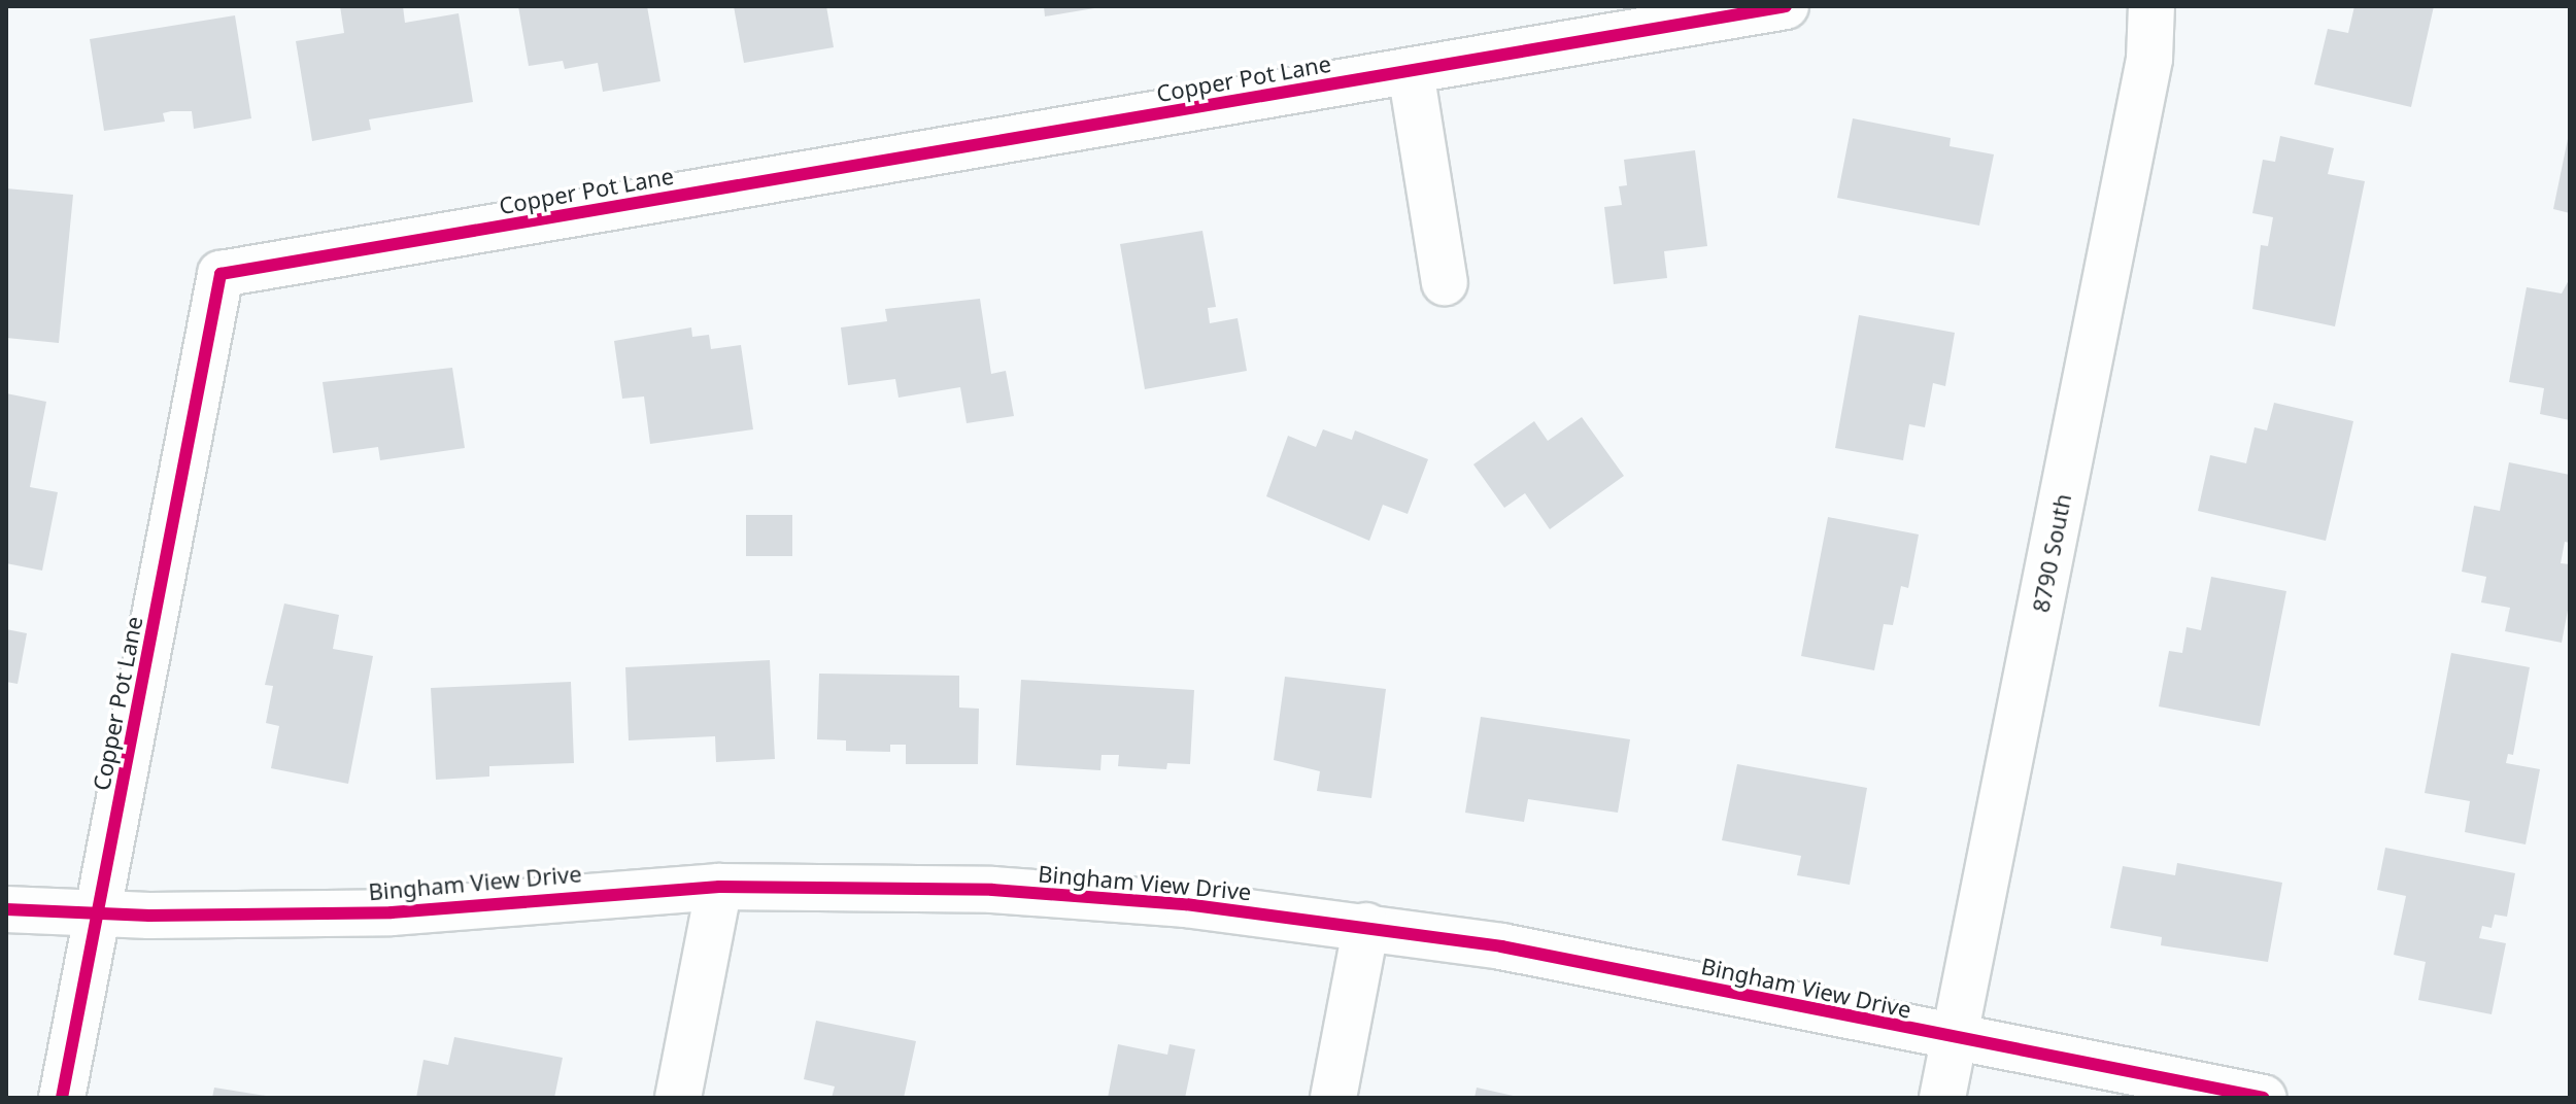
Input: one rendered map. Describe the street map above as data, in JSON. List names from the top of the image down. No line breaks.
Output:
{"streets":{"street":["Copper Pot Lane","8790 South","Bingham View Drive"]},"crossings":[["Copper Pot Lane","Bingham View Drive"],["8790 South","Bingham View Drive"]]}
